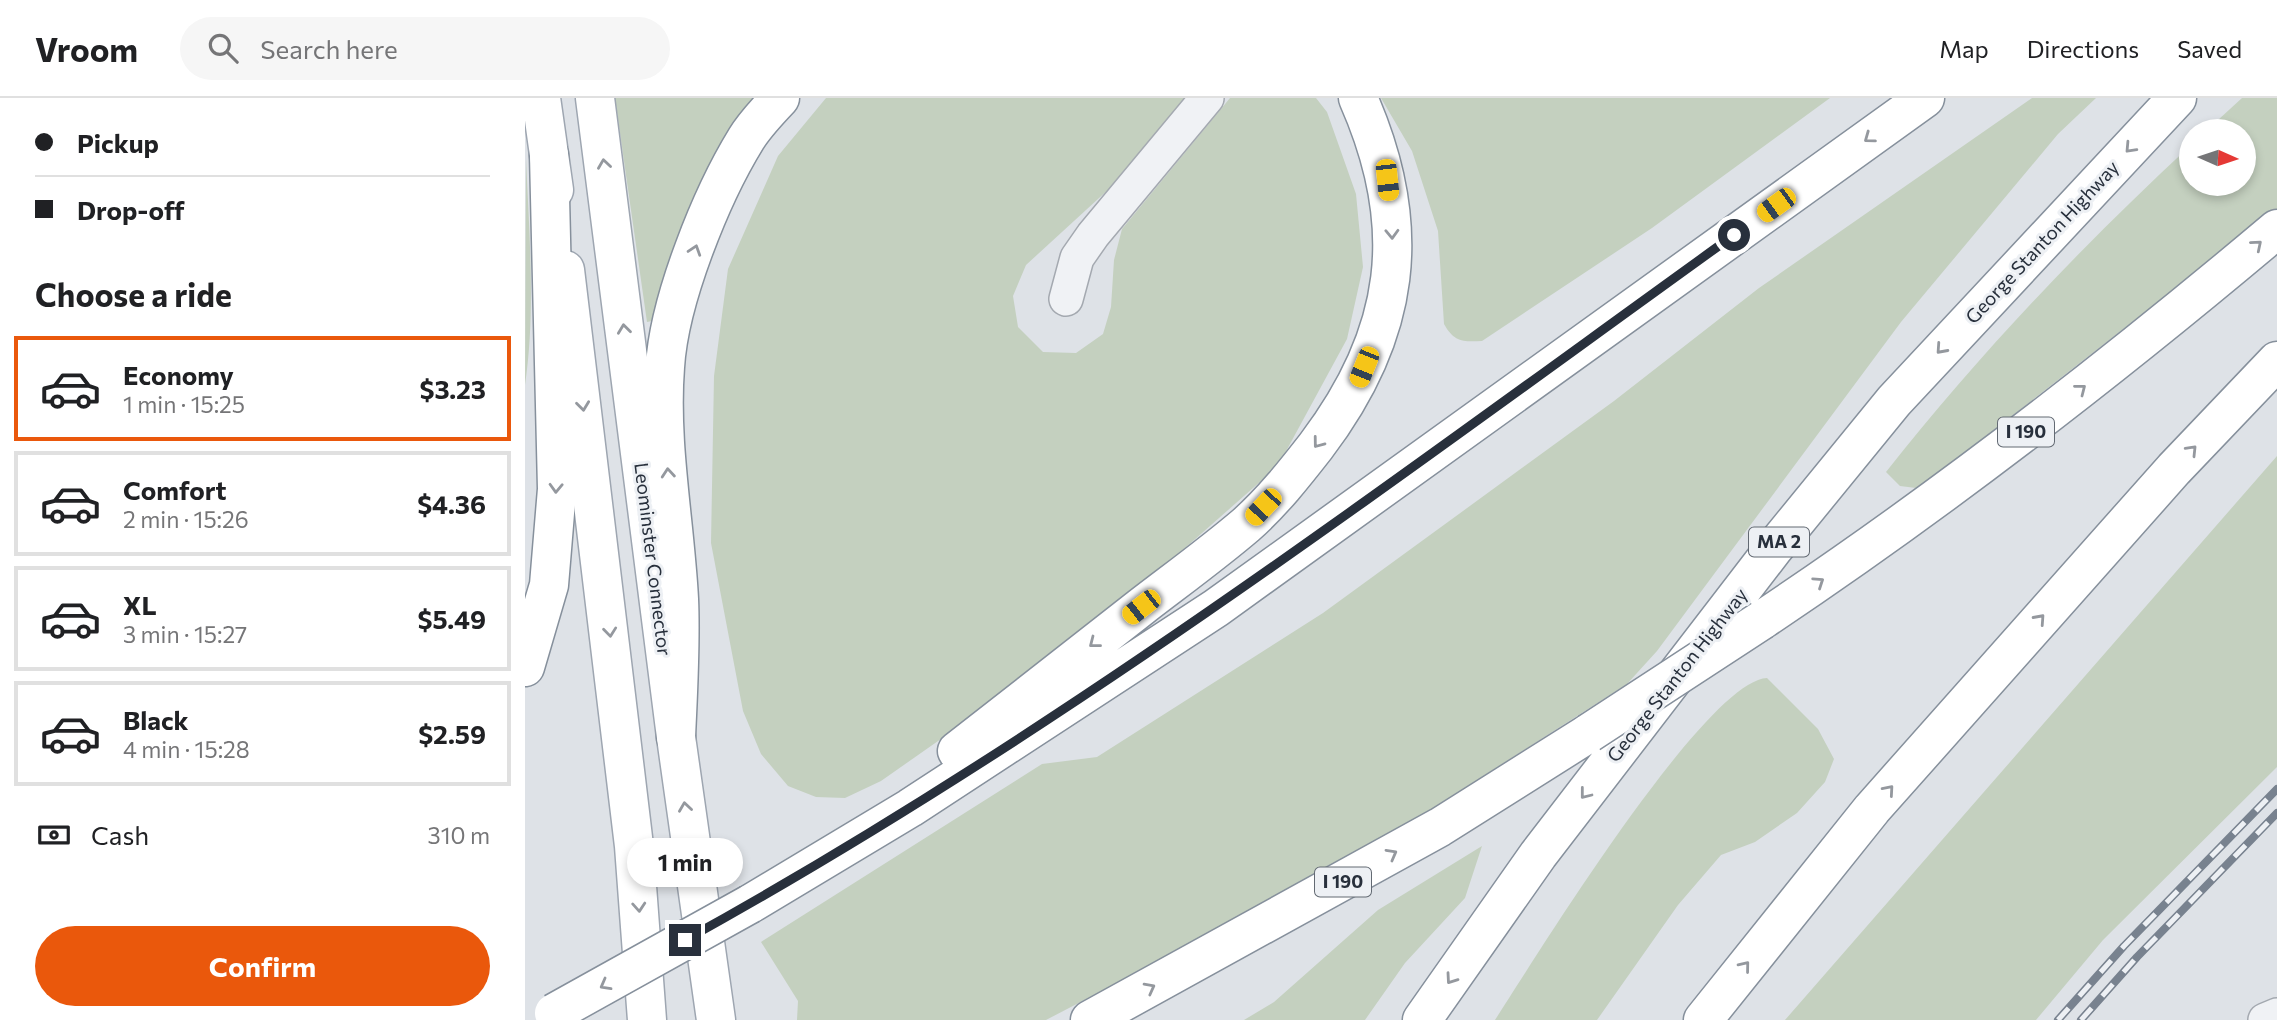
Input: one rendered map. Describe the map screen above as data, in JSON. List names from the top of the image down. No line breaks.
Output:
{"streets":{"main road":["George Stanton Highway","I 190","MA 2","Leominster Connector"]},"north":"right","page":{"header":"Vroom","search":"Search here","nav":["Map","Directions","Saved"],"banner":["Pickup","Drop-off"],"heading":"Choose a ride","list":[{"name":"Economy","note":"1 min · 15:25","value":"$3.23"},{"name":"Comfort","note":"2 min · 15:26","value":"$4.36"},{"name":"XL","note":"3 min · 15:27","value":"$5.49"},{"name":"Black","note":"4 min · 15:28","value":"$2.59"}],"pay":["Cash","310 m"],"bubble":"1 min","buttons":"Confirm"}}
